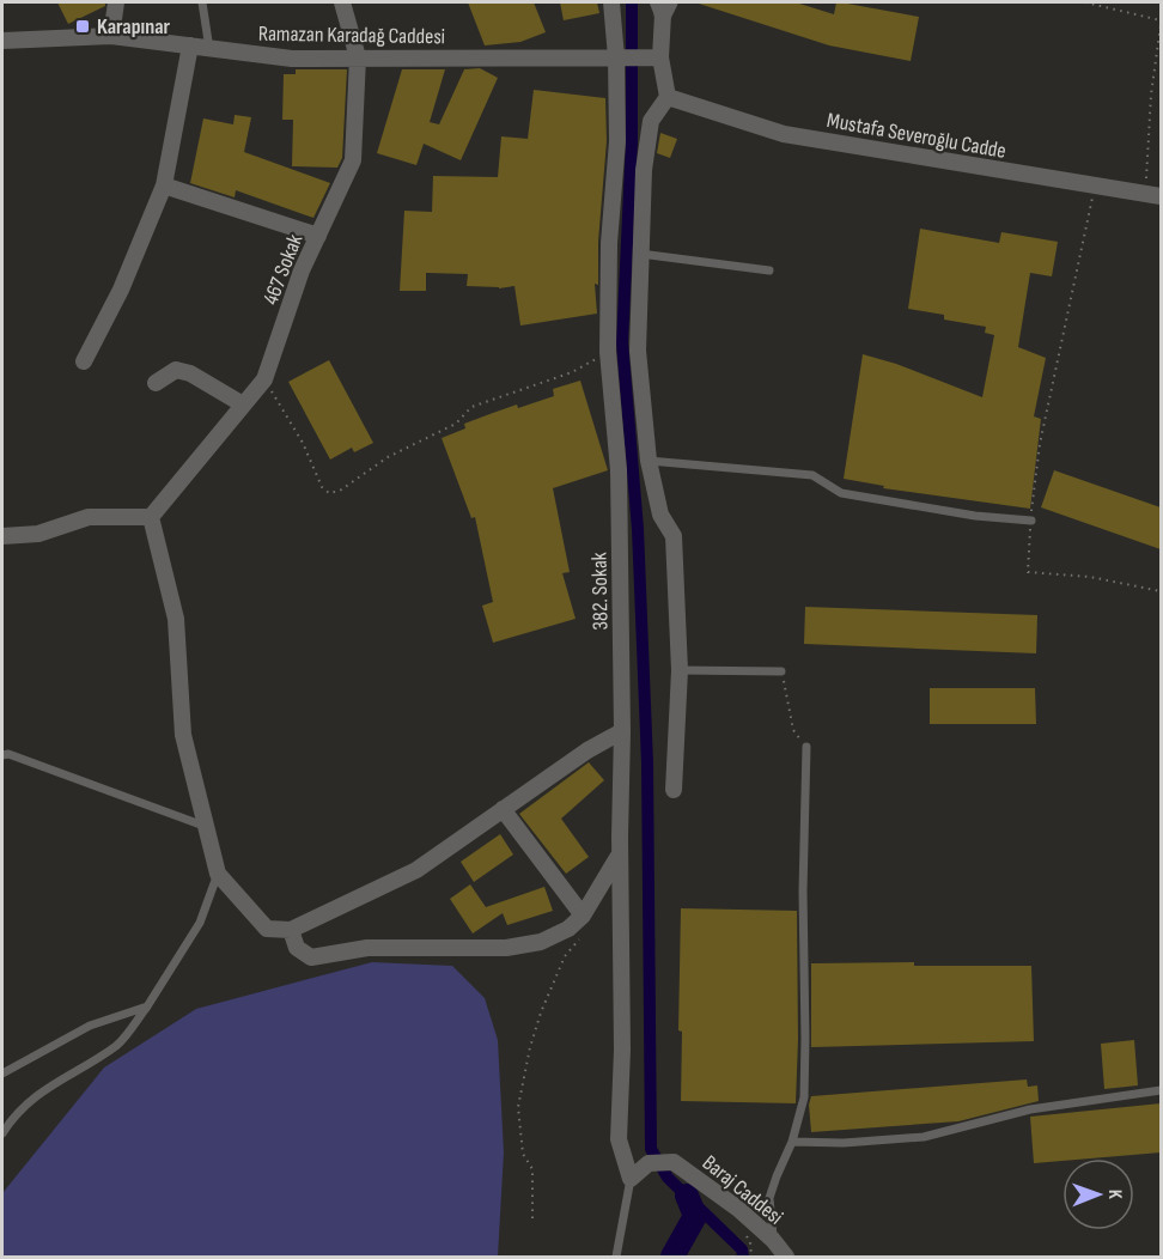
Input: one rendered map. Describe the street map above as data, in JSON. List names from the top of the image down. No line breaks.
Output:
{"streets":{"street":["Ramazan Karadağ Caddesi","Mustafa Severoğlu Cadde","467 Sokak","382. Sokak","Baraj Caddesi"]},"crossings":[["Ramazan Karadağ Caddesi","467 Sokak"],["Ramazan Karadağ Caddesi","382. Sokak"],["382. Sokak","Baraj Caddesi"]],"places":{"transit":["Karapınar"]},"north":"right"}
